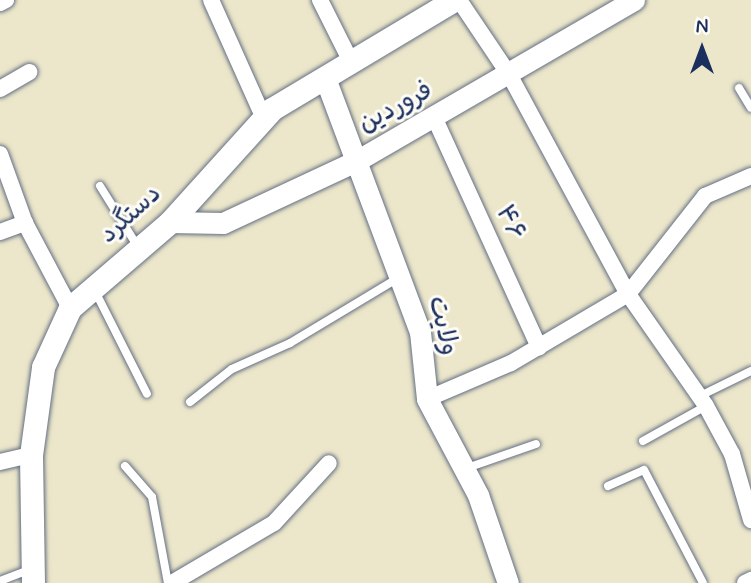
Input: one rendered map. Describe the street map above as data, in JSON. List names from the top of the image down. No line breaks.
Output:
{"streets":{"main road":["دستگرد"],"street":["فروردین","۴۶","ولایت"]},"crossings":[["فروردین","دستگرد"],["فروردین","۴۶"],["فروردین","ولایت"],["دستگرد","ولایت"]],"north":"top"}
